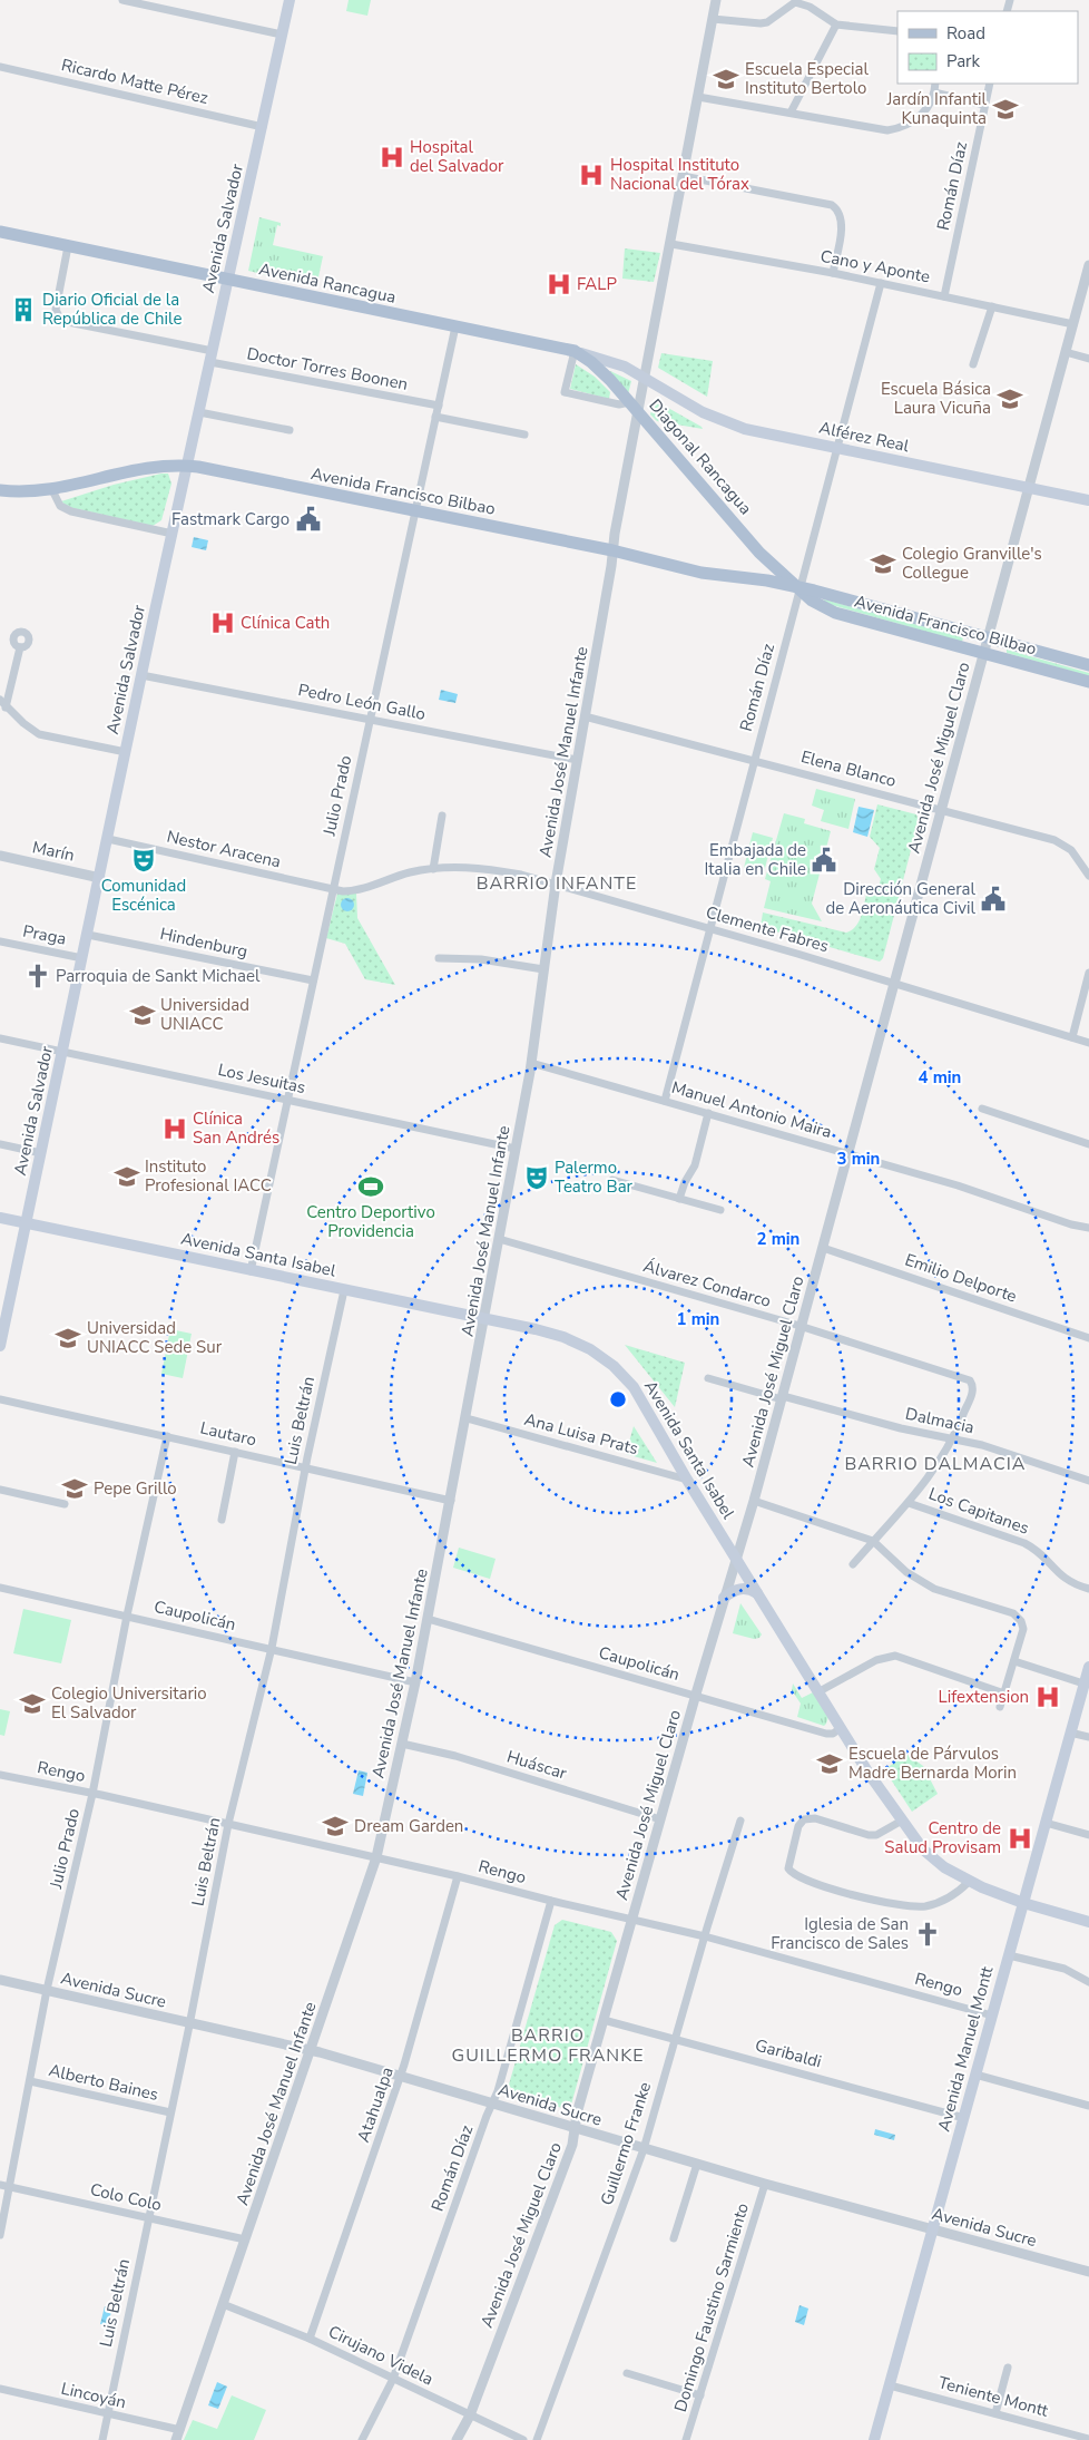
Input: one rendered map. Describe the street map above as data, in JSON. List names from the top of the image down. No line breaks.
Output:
{"streets":{"main road":["Avenida Salvador","Avenida Rancagua","Alférez Real","Diagonal Rancagua","Avenida Francisco Bilbao","Avenida Santa Isabel","Avenida Manuel Montt"],"street":["Ricardo Matte Pérez","Román Díaz","Cano y Aponte","Doctor Torres Boonen","Pedro León Gallo","Avenida José Manuel Infante","Avenida José Miguel Claro","Elena Blanco","Julio Prado","Nestor Aracena","Marín","Clemente Fabres","Praga","Hindenburg","Los Jesuitas","Manuel Antonio Maira","Emilio Delporte","Álvarez Condarco","Luis Beltrán","Dalmacia","Lautaro","Ana Luisa Prats","Los Capitanes","Caupolicán","Huáscar","Rengo","Avenida Sucre","Garibaldi","Alberto Baines","Atahualpa","Guillermo Franke","Colo Colo","Domingo Faustino Sarmiento","Cirujano Videla","Lincoyán","Teniente Montt"]},"crossings":[["Ricardo Matte Pérez","Avenida Salvador"],["Román Díaz","Cano y Aponte"],["Román Díaz","Alférez Real"],["Román Díaz","Diagonal Rancagua"],["Román Díaz","Avenida Francisco Bilbao"],["Román Díaz","Elena Blanco"],["Román Díaz","Clemente Fabres"],["Román Díaz","Manuel Antonio Maira"],["Román Díaz","Rengo"],["Román Díaz","Avenida Sucre"],["Román Díaz","Cirujano Videla"],["Avenida Salvador","Avenida Rancagua"],["Avenida Salvador","Doctor Torres Boonen"],["Avenida Salvador","Avenida Francisco Bilbao"],["Avenida Salvador","Pedro León Gallo"],["Avenida Salvador","Nestor Aracena"],["Avenida Salvador","Marín"],["Avenida Salvador","Praga"],["Avenida Salvador","Hindenburg"],["Avenida Salvador","Los Jesuitas"],["Avenida Salvador","Avenida Santa Isabel"],["Cano y Aponte","Avenida José Manuel Infante"],["Cano y Aponte","Avenida José Miguel Claro"],["Avenida Rancagua","Doctor Torres Boonen"],["Avenida Rancagua","Alférez Real"],["Avenida Rancagua","Diagonal Rancagua"],["Avenida Rancagua","Avenida José Manuel Infante"],["Avenida Rancagua","Julio Prado"],["Doctor Torres Boonen","Julio Prado"],["Alférez Real","Avenida José Manuel Infante"],["Alférez Real","Avenida José Miguel Claro"],["Diagonal Rancagua","Avenida Francisco Bilbao"],["Diagonal Rancagua","Avenida José Manuel Infante"],["Avenida Francisco Bilbao","Avenida José Manuel Infante"],["Avenida Francisco Bilbao","Avenida José Miguel Claro"],["Avenida Francisco Bilbao","Julio Prado"],["Pedro León Gallo","Avenida José Manuel Infante"],["Pedro León Gallo","Julio Prado"],["Avenida José Manuel Infante","Elena Blanco"],["Avenida José Manuel Infante","Clemente Fabres"],["Avenida José Manuel Infante","Los Jesuitas"],["Avenida José Manuel Infante","Manuel Antonio Maira"],["Avenida José Manuel Infante","Avenida Santa Isabel"],["Avenida José Manuel Infante","Álvarez Condarco"],["Avenida José Manuel Infante","Lautaro"],["Avenida José Manuel Infante","Ana Luisa Prats"],["Avenida José Manuel Infante","Caupolicán"],["Avenida José Manuel Infante","Huáscar"],["Avenida José Manuel Infante","Rengo"],["Avenida José Manuel Infante","Avenida Sucre"],["Avenida José Manuel Infante","Colo Colo"],["Avenida José Manuel Infante","Cirujano Videla"],["Avenida José Manuel Infante","Lincoyán"],["Avenida José Miguel Claro","Elena Blanco"],["Avenida José Miguel Claro","Clemente Fabres"],["Avenida José Miguel Claro","Manuel Antonio Maira"],["Avenida José Miguel Claro","Avenida Santa Isabel"],["Avenida José Miguel Claro","Emilio Delporte"],["Avenida José Miguel Claro","Álvarez Condarco"],["Avenida José Miguel Claro","Dalmacia"],["Avenida José Miguel Claro","Caupolicán"],["Avenida José Miguel Claro","Huáscar"],["Avenida José Miguel Claro","Rengo"],["Avenida José Miguel Claro","Avenida Sucre"],["Avenida José Miguel Claro","Garibaldi"],["Avenida José Miguel Claro","Cirujano Videla"],["Julio Prado","Nestor Aracena"],["Julio Prado","Clemente Fabres"],["Julio Prado","Hindenburg"],["Julio Prado","Los Jesuitas"],["Julio Prado","Avenida Santa Isabel"],["Julio Prado","Lautaro"],["Julio Prado","Caupolicán"],["Julio Prado","Rengo"],["Julio Prado","Avenida Sucre"],["Julio Prado","Alberto Baines"],["Julio Prado","Colo Colo"],["Nestor Aracena","Clemente Fabres"],["Avenida Santa Isabel","Luis Beltrán"],["Avenida Santa Isabel","Ana Luisa Prats"],["Avenida Santa Isabel","Caupolicán"],["Avenida Santa Isabel","Avenida Manuel Montt"],["Álvarez Condarco","Dalmacia"],["Luis Beltrán","Lautaro"],["Luis Beltrán","Caupolicán"],["Luis Beltrán","Rengo"],["Luis Beltrán","Avenida Sucre"],["Luis Beltrán","Alberto Baines"],["Luis Beltrán","Colo Colo"],["Luis Beltrán","Lincoyán"],["Rengo","Avenida Manuel Montt"],["Rengo","Atahualpa"],["Rengo","Guillermo Franke"],["Avenida Sucre","Avenida Manuel Montt"],["Avenida Sucre","Atahualpa"],["Avenida Sucre","Guillermo Franke"],["Avenida Sucre","Domingo Faustino Sarmiento"],["Avenida Manuel Montt","Garibaldi"],["Avenida Manuel Montt","Teniente Montt"],["Garibaldi","Guillermo Franke"],["Atahualpa","Cirujano Videla"]],"districts":["BARRIO INFANTE","BARRIO DALMACIA","BARRIO GUILLERMO FRANKE"],"places":{"school or university":["Escuela Especial Instituto Bertolo","Jardín Infantil Kunaquinta","Escuela Básica Laura Vicuña","Colegio Granville's Collegue","Universidad UNIACC","Instituto Profesional IACC","Universidad UNIACC Sede Sur","Pepe Grillo","Colegio Universitario El Salvador","Escuela de Párvulos Madre Bernarda Morin","Dream Garden"],"hospital":["Hospital del Salvador","Hospital Instituto Nacional del Tórax","FALP","Clínica Cath","Clínica San Andrés","Lifextension","Centro de Salud Provisam"],"building":["Diario Oficial de la República de Chile"],"public building":["Fastmark Cargo","Embajada de Italia en Chile","Dirección General de Aeronáutica Civil"],"theatre":["Comunidad Escénica","Palermo Teatro Bar"],"church":["Parroquia de Sankt Michael","Iglesia de San Francisco de Sales"],"sports":["Centro Deportivo Providencia"]},"legend":["Road","Park"],"rings":["4 min","3 min","2 min","1 min"]}
